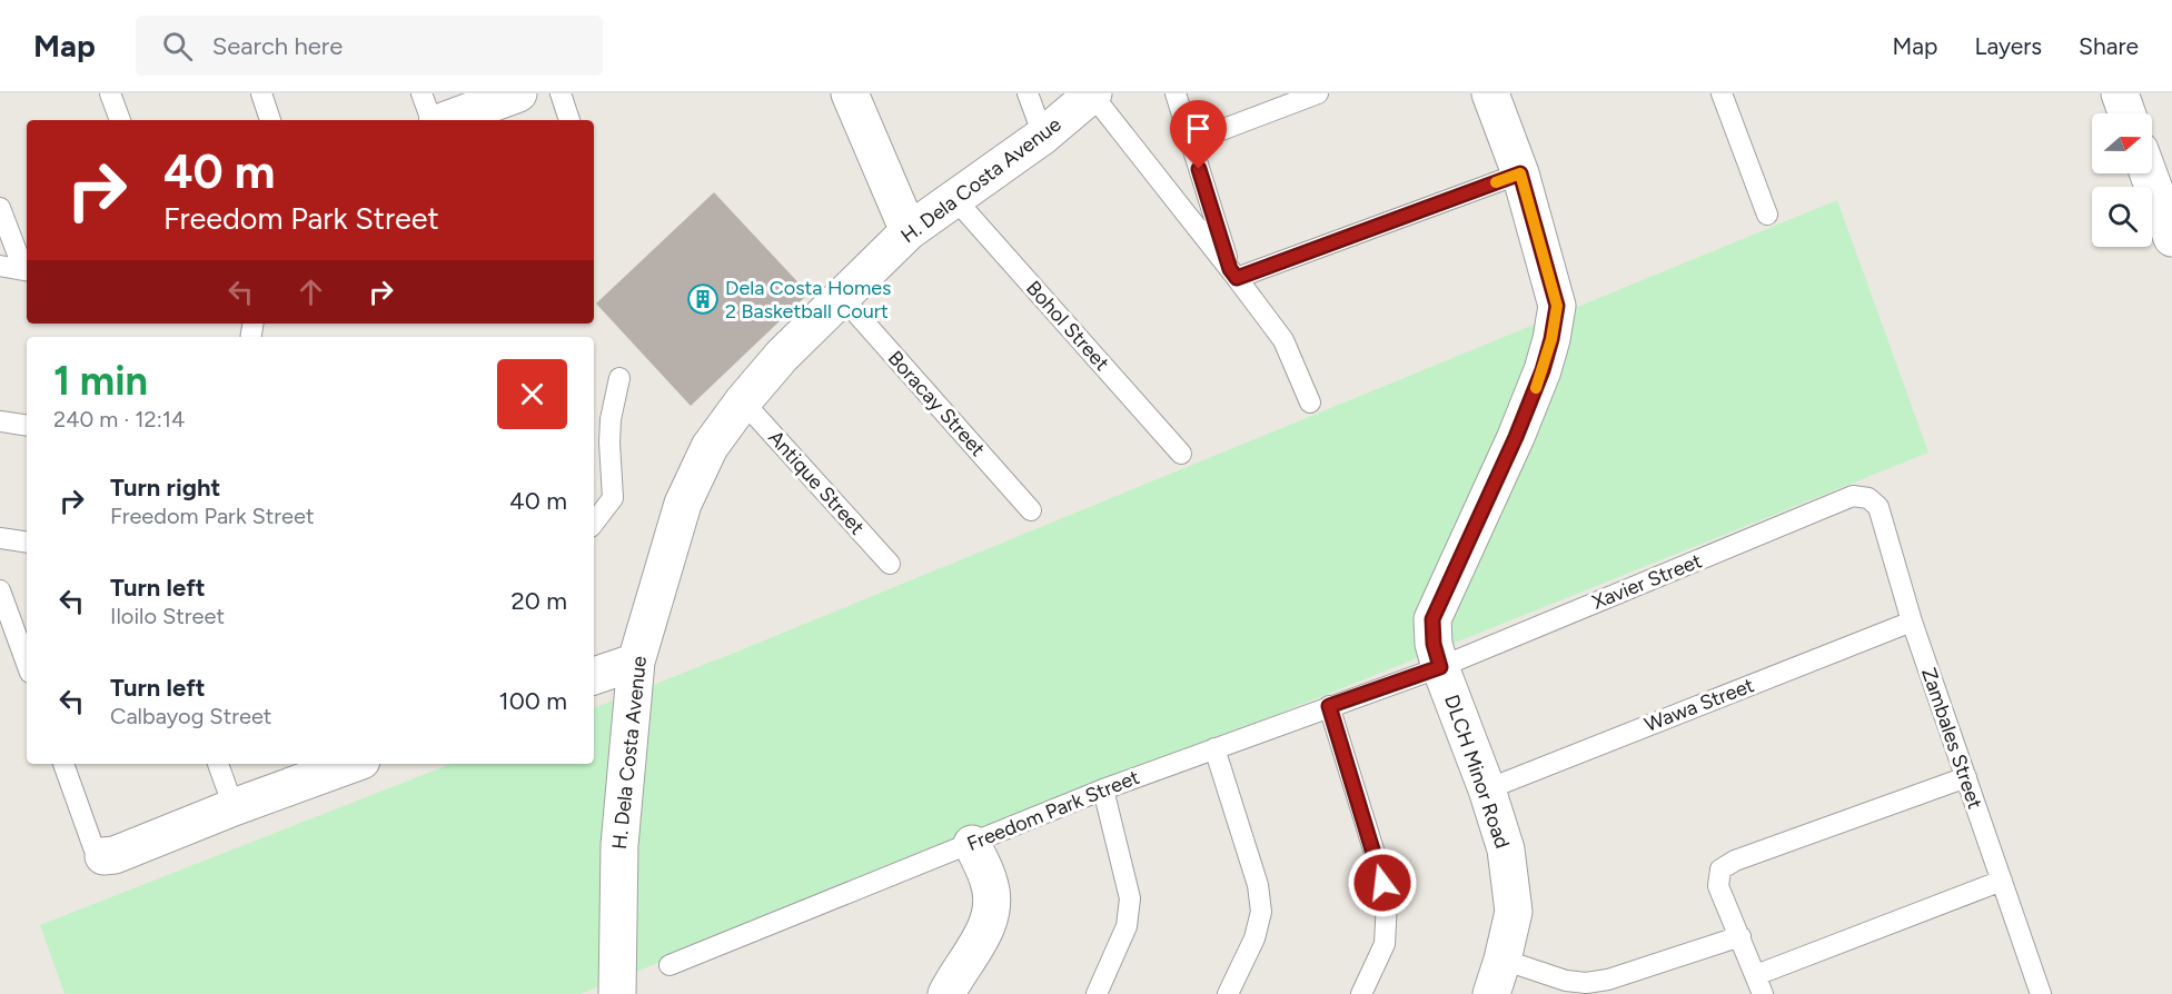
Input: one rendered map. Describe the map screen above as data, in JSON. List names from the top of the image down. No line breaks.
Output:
{"streets":{"street":["H. Dela Costa Avenue","DLCH Minor Road"],"lane":["Bohol Street","Boracay Street","Antique Street","Xavier Street","Wawa Street","Zambales Street","Freedom Park Street"]},"crossings":[["H. Dela Costa Avenue","Bohol Street"],["H. Dela Costa Avenue","Boracay Street"],["H. Dela Costa Avenue","Antique Street"],["Xavier Street","Zambales Street"],["Xavier Street","DLCH Minor Road"],["Xavier Street","Freedom Park Street"],["Wawa Street","Zambales Street"],["Wawa Street","DLCH Minor Road"],["DLCH Minor Road","Freedom Park Street"]],"places":{"building":["Dela Costa Homes 2 Basketball Court"]},"north":"right","page":{"header":"Map","search":"Search here","nav":["Map","Layers","Share"],"turn":["40 m","Freedom Park Street"],"heading":["1 min","240 m · 12:14"],"list":[{"name":"Turn right","note":"Freedom Park Street","value":"40 m"},{"name":"Turn left","note":"Iloilo Street","value":"20 m"},{"name":"Turn left","note":"Calbayog Street","value":"100 m"}]}}
